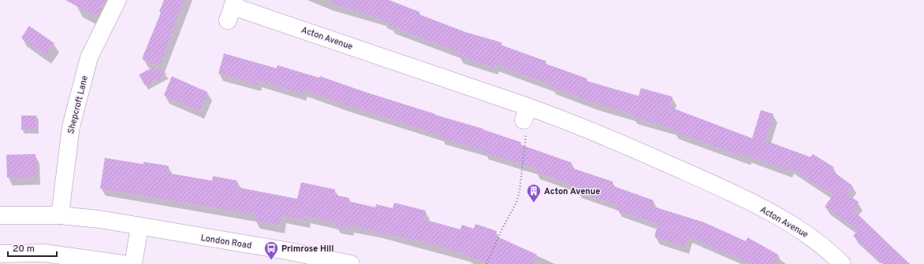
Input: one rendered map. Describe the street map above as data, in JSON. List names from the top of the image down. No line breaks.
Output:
{"streets":{"main road":["Acton Avenue","Shepcroft Lane","London Road"]},"crossings":[["Shepcroft Lane","London Road"]],"places":{"building":["Acton Avenue"],"bus stop":["Primrose Hill"]},"scale_bar":"20 m"}
